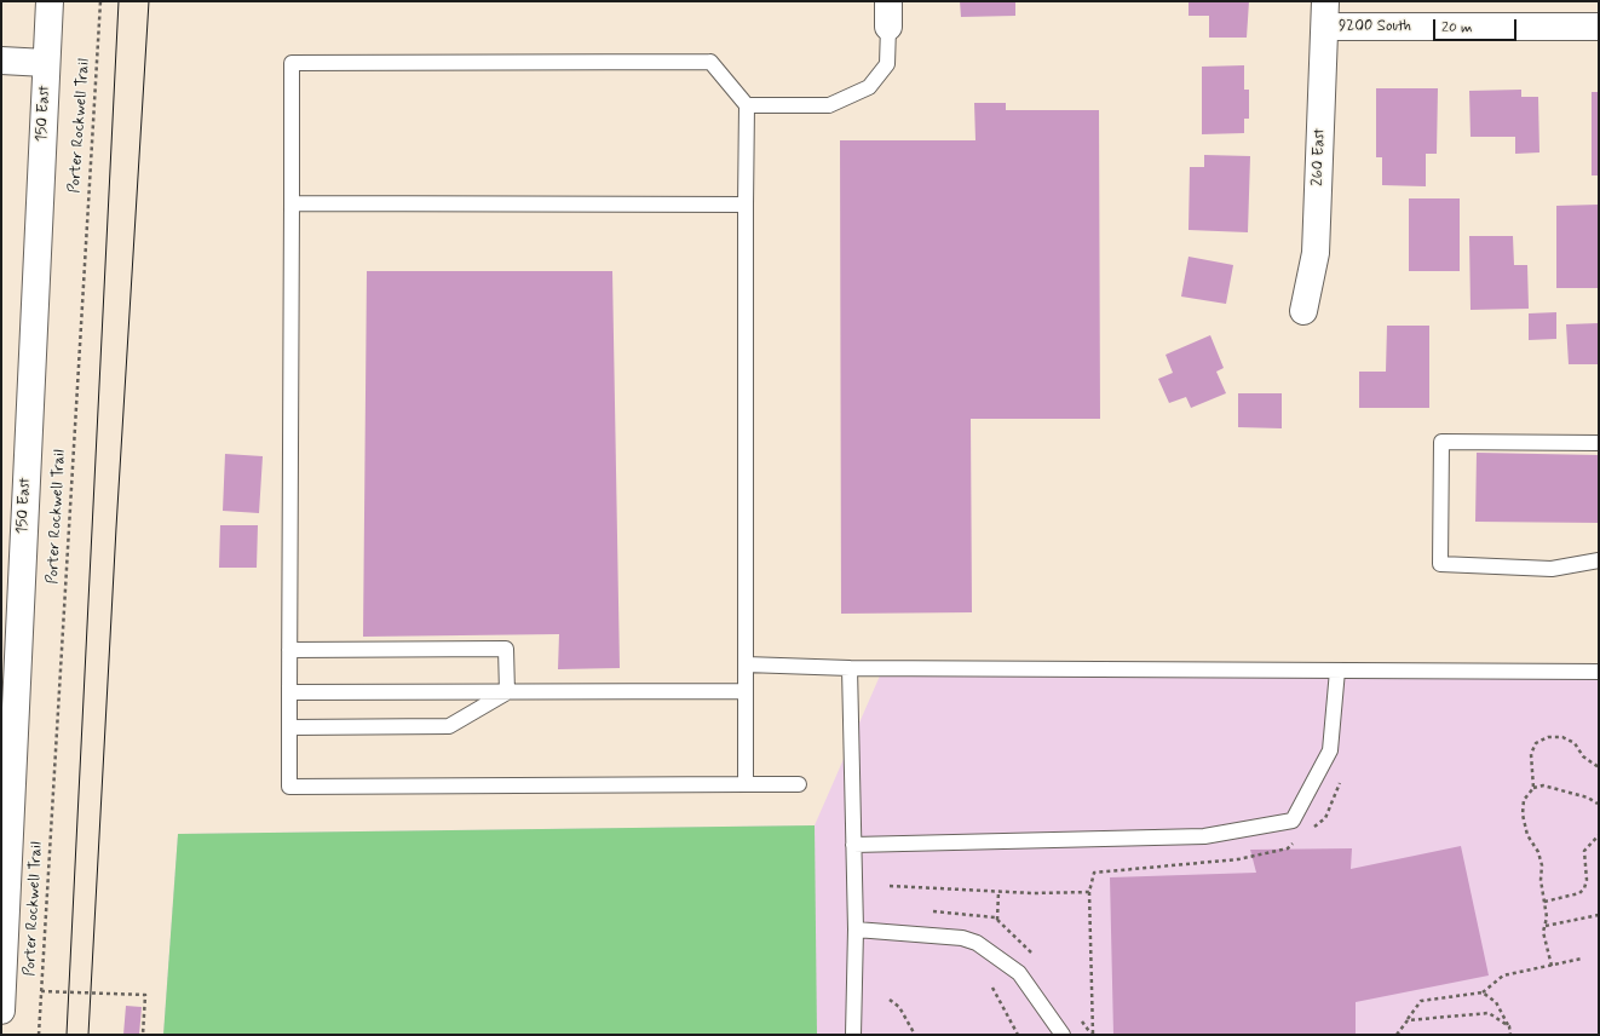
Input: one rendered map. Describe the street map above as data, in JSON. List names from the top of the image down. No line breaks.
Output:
{"streets":{"street":["9200 South","150 East","260 East"],"path":["Porter Rockwell Trail"]},"crossings":[["9200 South","260 East"]],"scale_bar":"20 m"}
